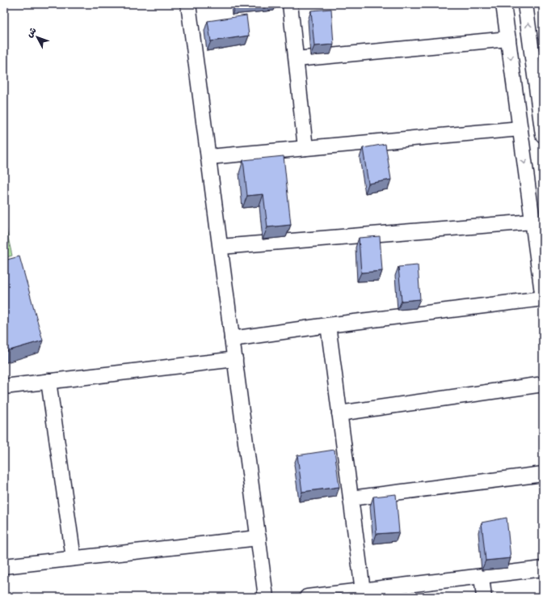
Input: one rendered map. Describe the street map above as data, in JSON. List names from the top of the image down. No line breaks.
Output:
{"north":"top left"}
